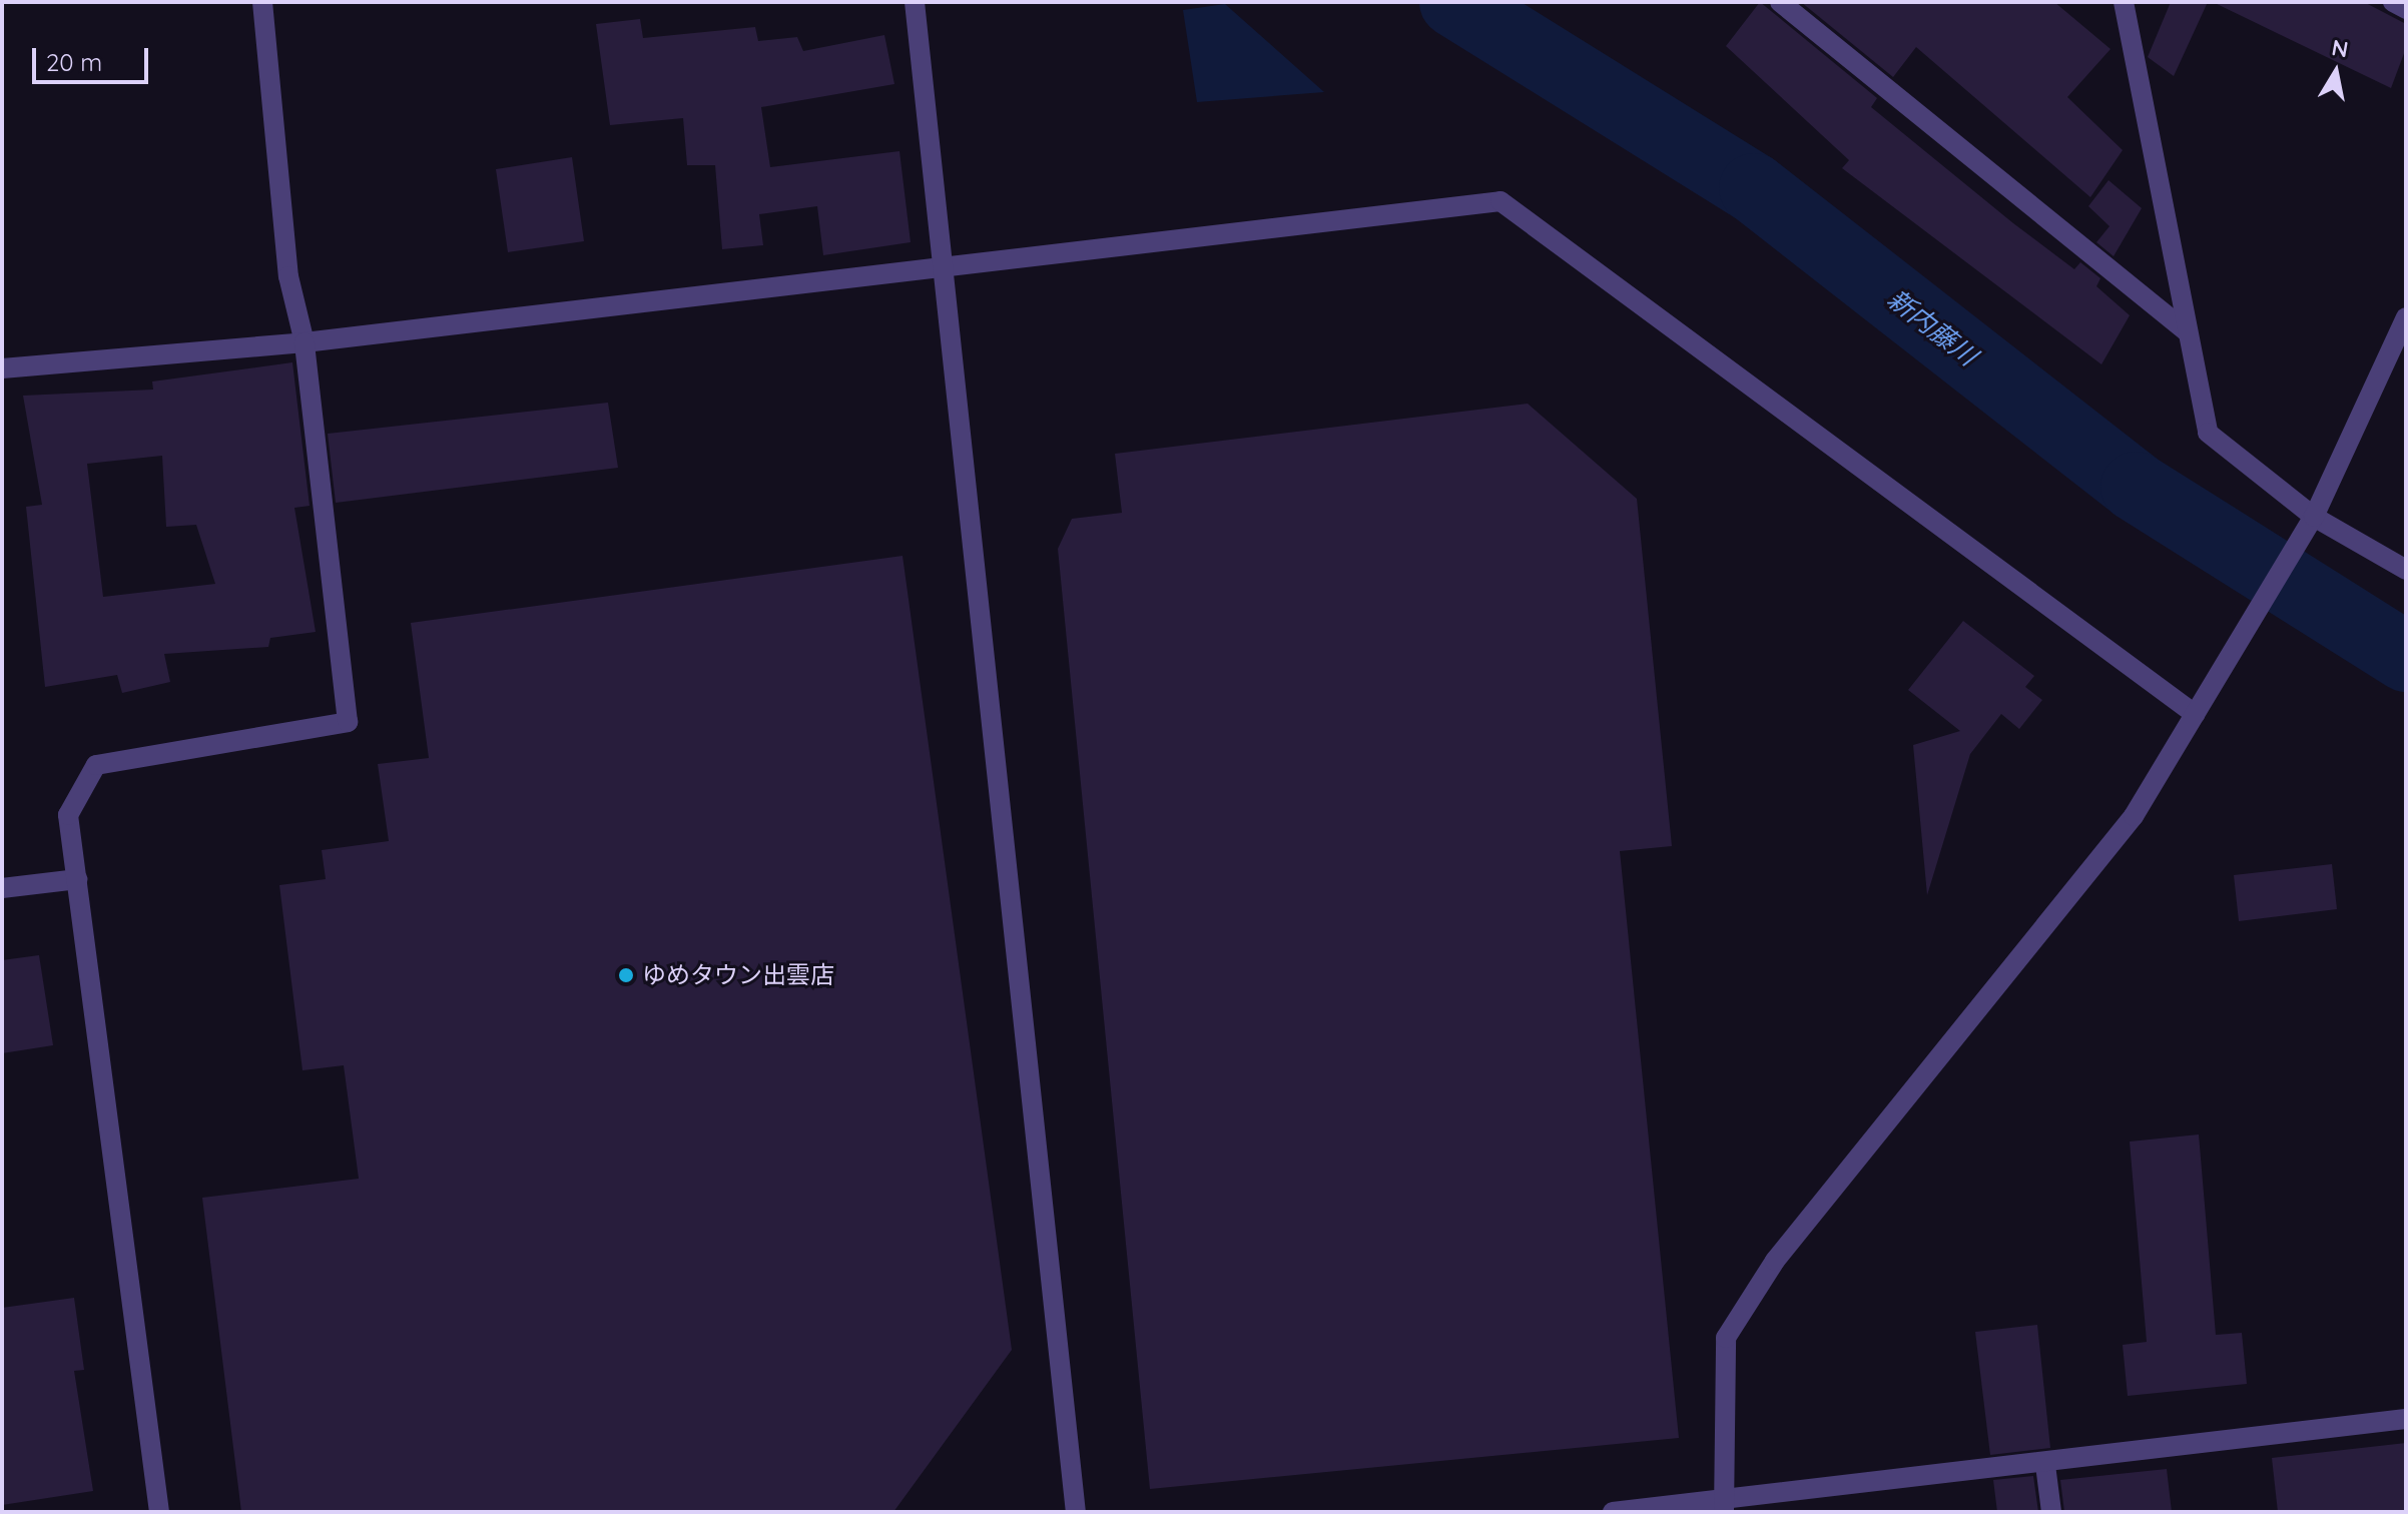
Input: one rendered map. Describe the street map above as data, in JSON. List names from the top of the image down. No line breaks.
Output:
{"water":["新内藤川"],"places":["ゆめタウン出雲店"],"scale_bar":"20 m","north":"top"}
